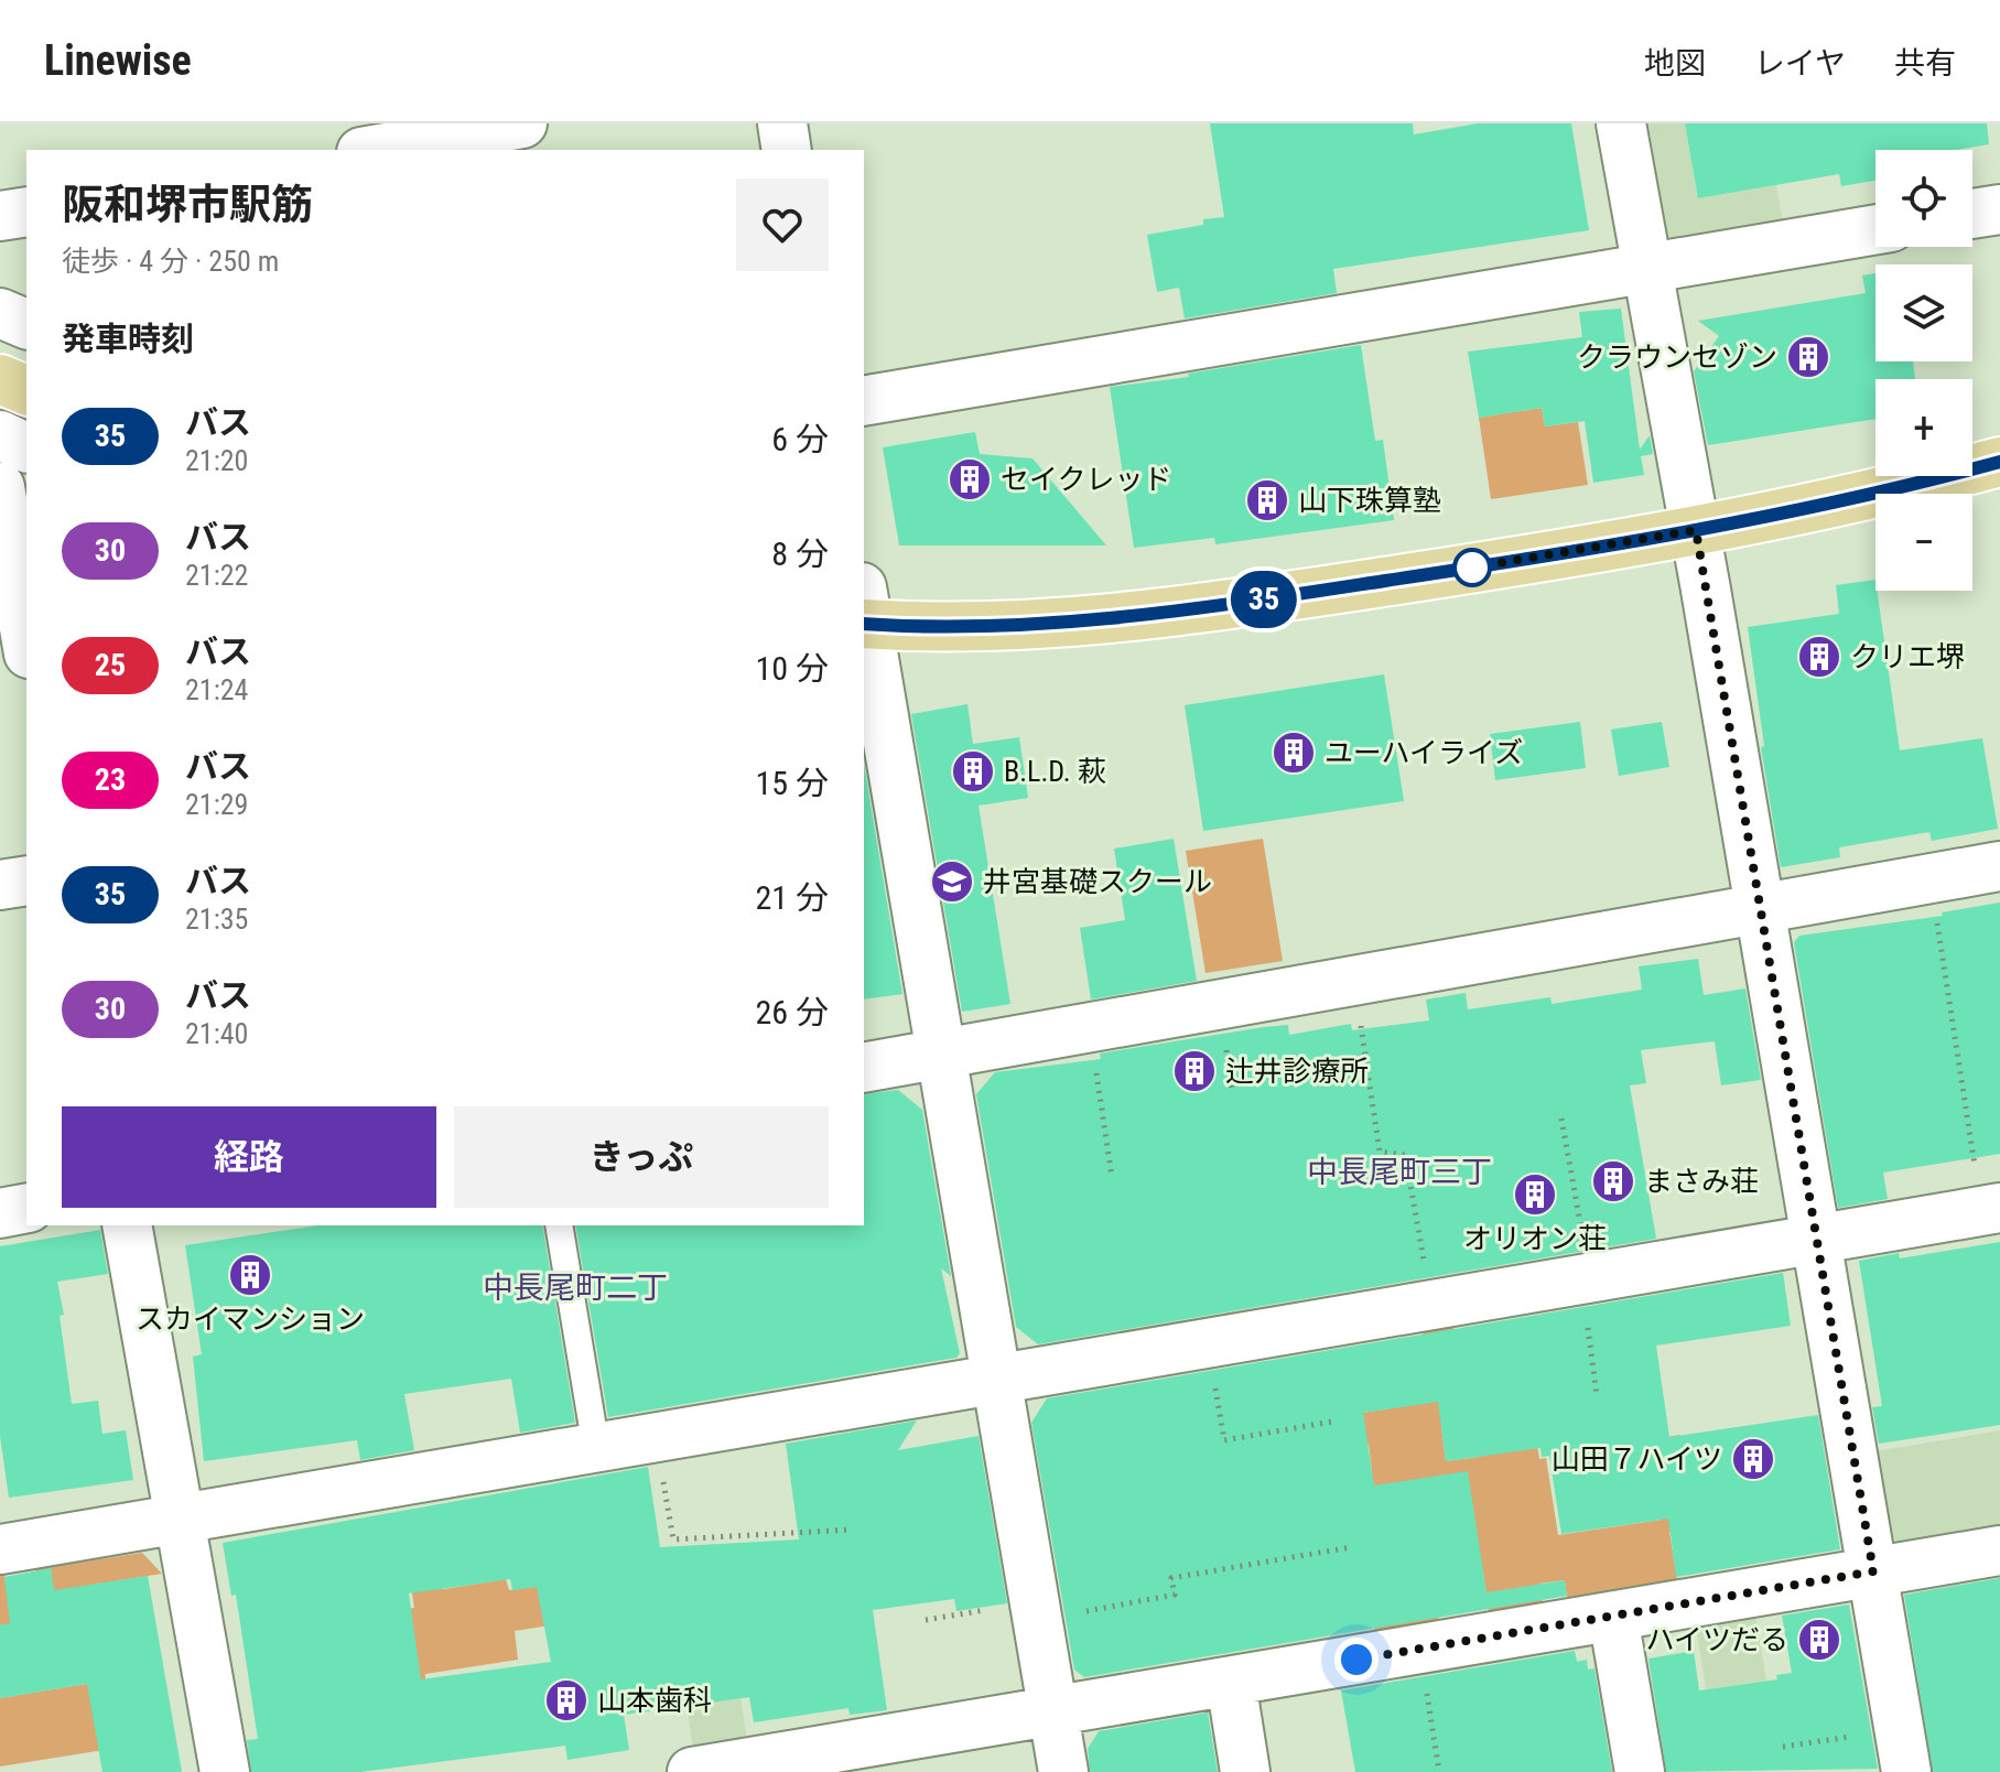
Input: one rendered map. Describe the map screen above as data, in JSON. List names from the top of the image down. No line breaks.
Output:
{"districts":["中長尾町三丁","中長尾町二丁"],"places":{"building":["クラウンセゾン","セイクレッド","山下珠算塾","クリエ堺","ユーハイライズ","B.L.D. 萩","辻井診療所","まさみ荘","オリオン荘","スカイマンション","山田７ハイツ","ハイツだる","山本歯科"],"school or university":["井宮基礎スクール"]},"lines":["bus line 35"],"page":{"header":"Linewise","nav":["地図","レイヤ","共有"],"on_map":"35","map_buttons":["+","−"],"heading":[["阪和堺市駅筋","徒歩 · 4 分 · 250 m"],"発車時刻"],"list":[{"mark":"35","name":"バス","note":"21:20","value":"6 分"},{"mark":"30","name":"バス","note":"21:22","value":"8 分"},{"mark":"25","name":"バス","note":"21:24","value":"10 分"},{"mark":"23","name":"バス","note":"21:29","value":"15 分"},{"mark":"35","name":"バス","note":"21:35","value":"21 分"},{"mark":"30","name":"バス","note":"21:40","value":"26 分"}],"buttons":["経路","きっぷ"]}}
